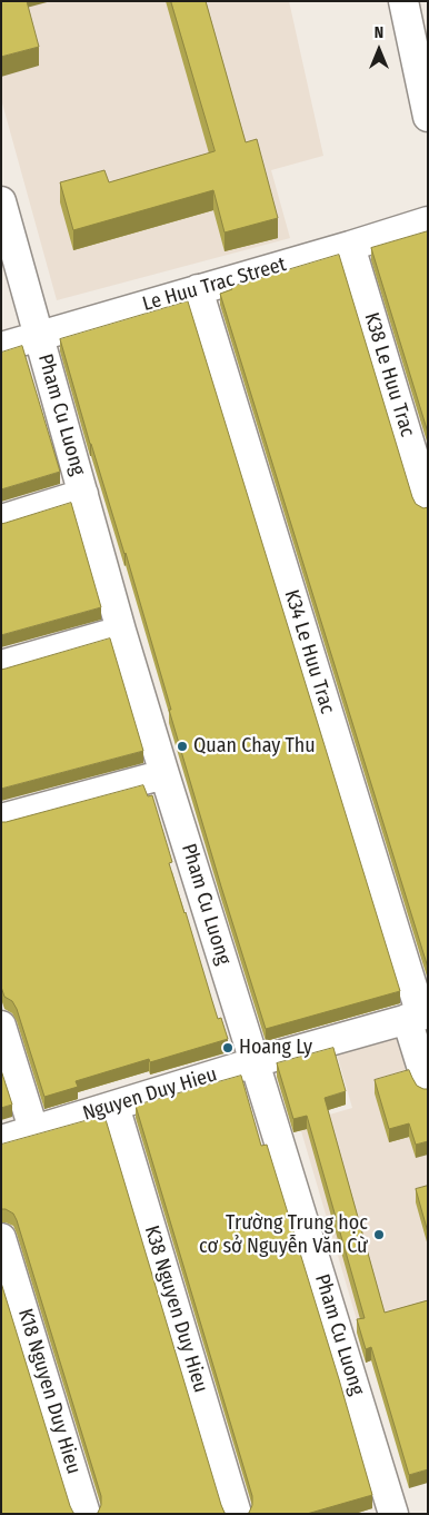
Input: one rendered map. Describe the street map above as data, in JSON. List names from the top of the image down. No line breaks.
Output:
{"streets":{"street":["Le Huu Trac Street","K38 Le Huu Trac","Pham Cu Luong","K34 Le Huu Trac","Nguyen Duy Hieu","K38 Nguyen Duy Hieu","K18 Nguyen Duy Hieu"]},"crossings":[["Le Huu Trac Street","K38 Le Huu Trac"],["Le Huu Trac Street","Pham Cu Luong"],["Le Huu Trac Street","K34 Le Huu Trac"],["Pham Cu Luong","Nguyen Duy Hieu"],["K34 Le Huu Trac","Nguyen Duy Hieu"],["Nguyen Duy Hieu","K38 Nguyen Duy Hieu"]],"places":["Quan Chay Thu","Hoang Ly","Trường Trung học cơ sở Nguyễn Văn Cừ"],"north":"top"}
